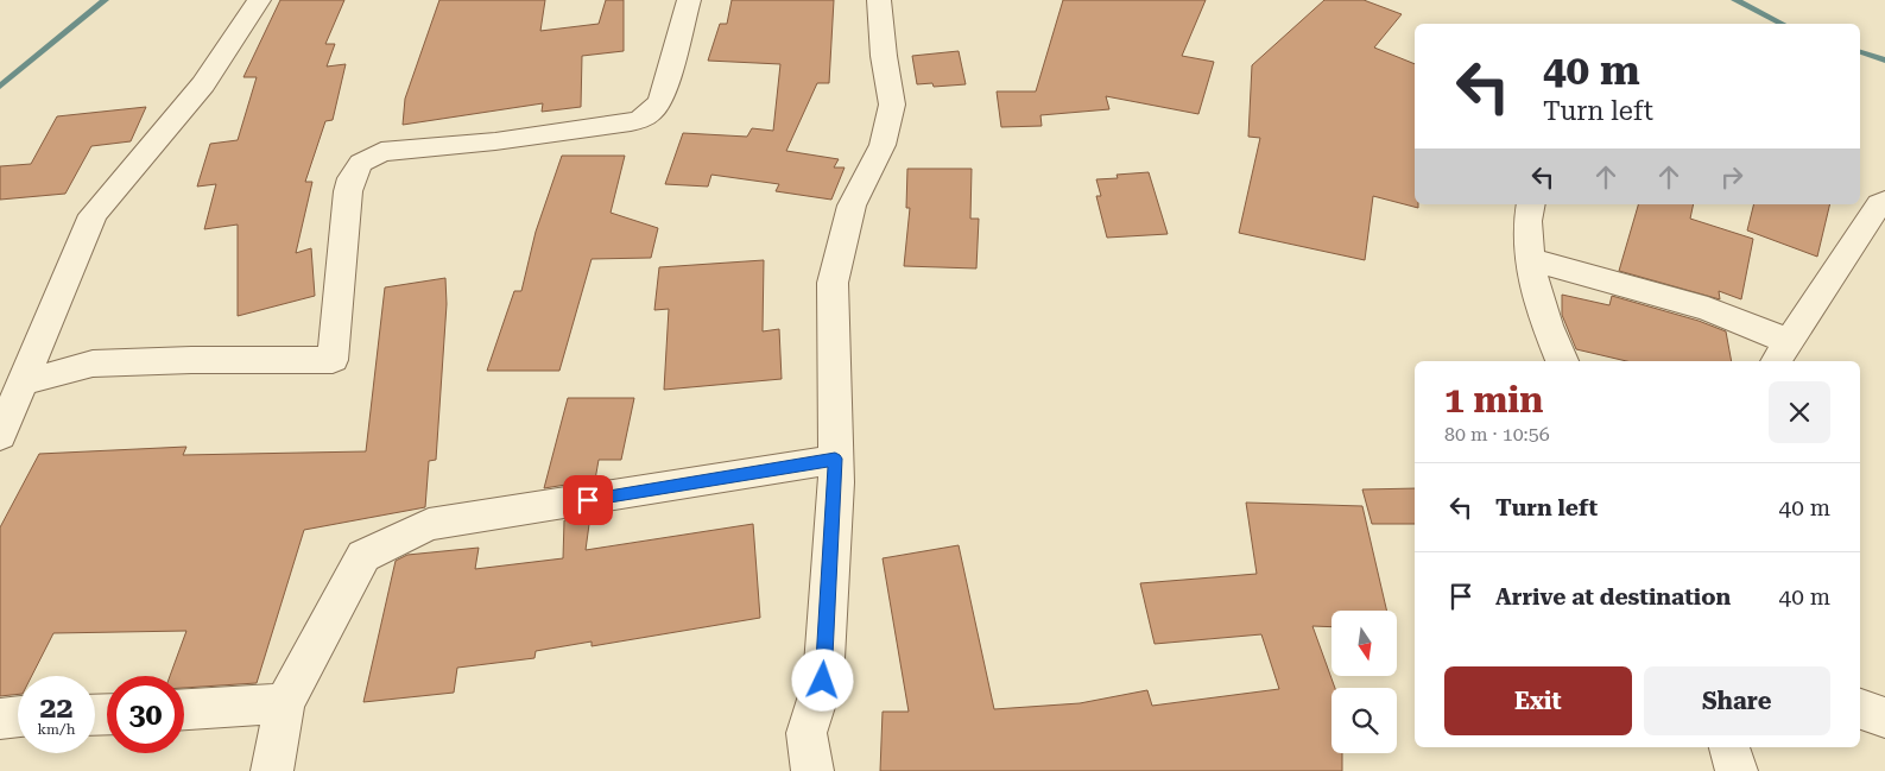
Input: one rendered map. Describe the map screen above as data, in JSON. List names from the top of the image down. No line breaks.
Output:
{"north":"bottom","page":{"turn":["40 m","Turn left"],"heading":["1 min","80 m · 10:56"],"list":[{"name":"Turn left","value":"40 m"},{"name":"Arrive at destination","value":"40 m"}],"buttons":["Exit","Share"],"speed":"22 km/h","limit":"30"}}
